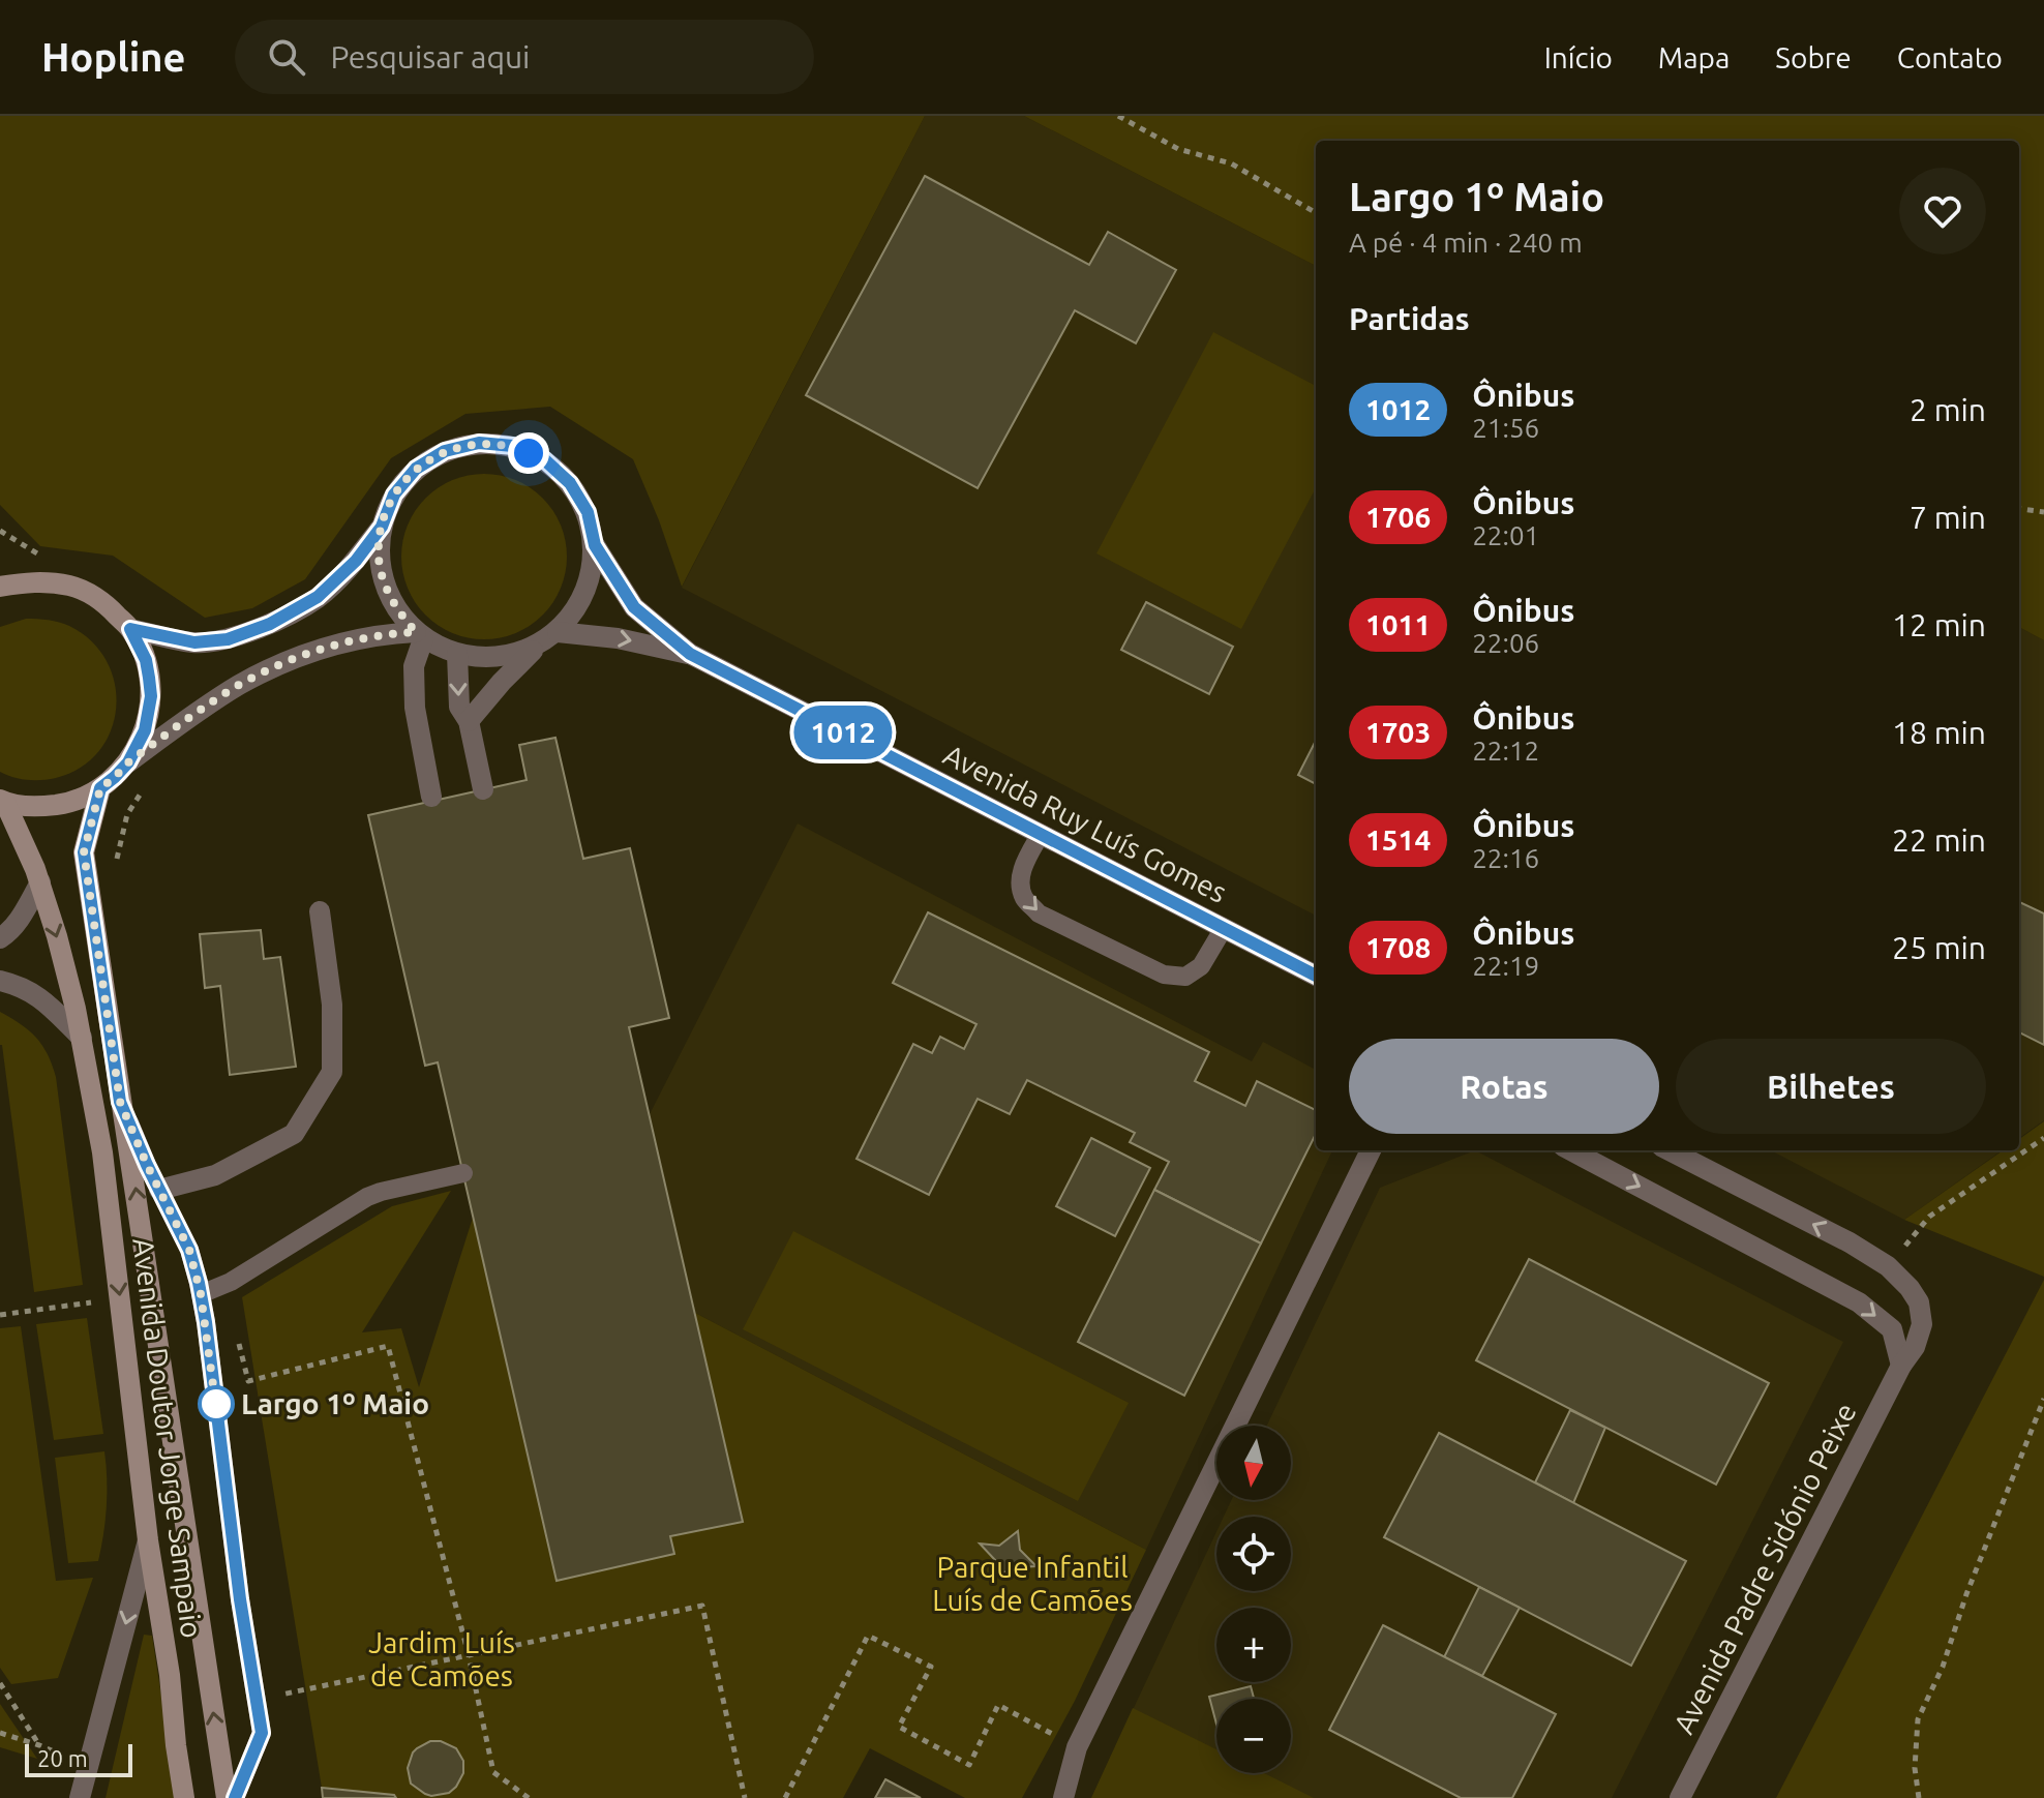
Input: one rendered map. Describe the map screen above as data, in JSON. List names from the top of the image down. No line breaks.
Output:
{"streets":{"street":["Avenida Ruy Luís Gomes","Avenida Doutor Jorge Sampaio","Avenida Padre Sidónio Peixe"]},"parks":["Parque Infantil Luís de Camões","Jardim Luís de Camões"],"places":["Largo 1º Maio"],"lines":["bus line 1012"],"scale_bar":"20 m","north":"bottom","page":{"header":"Hopline","search":"Pesquisar aqui","nav":["Início","Mapa","Sobre","Contato"],"on_map":"1012","heading":[["Largo 1º Maio","A pé · 4 min · 240 m"],"Partidas"],"list":[{"mark":"1012","name":"Ônibus","note":"21:56","value":"2 min"},{"mark":"1706","name":"Ônibus","note":"22:01","value":"7 min"},{"mark":"1011","name":"Ônibus","note":"22:06","value":"12 min"},{"mark":"1703","name":"Ônibus","note":"22:12","value":"18 min"},{"mark":"1514","name":"Ônibus","note":"22:16","value":"22 min"},{"mark":"1708","name":"Ônibus","note":"22:19","value":"25 min"}],"buttons":["Rotas","Bilhetes"],"map_buttons":["+","−"],"scale":"20 m"}}
